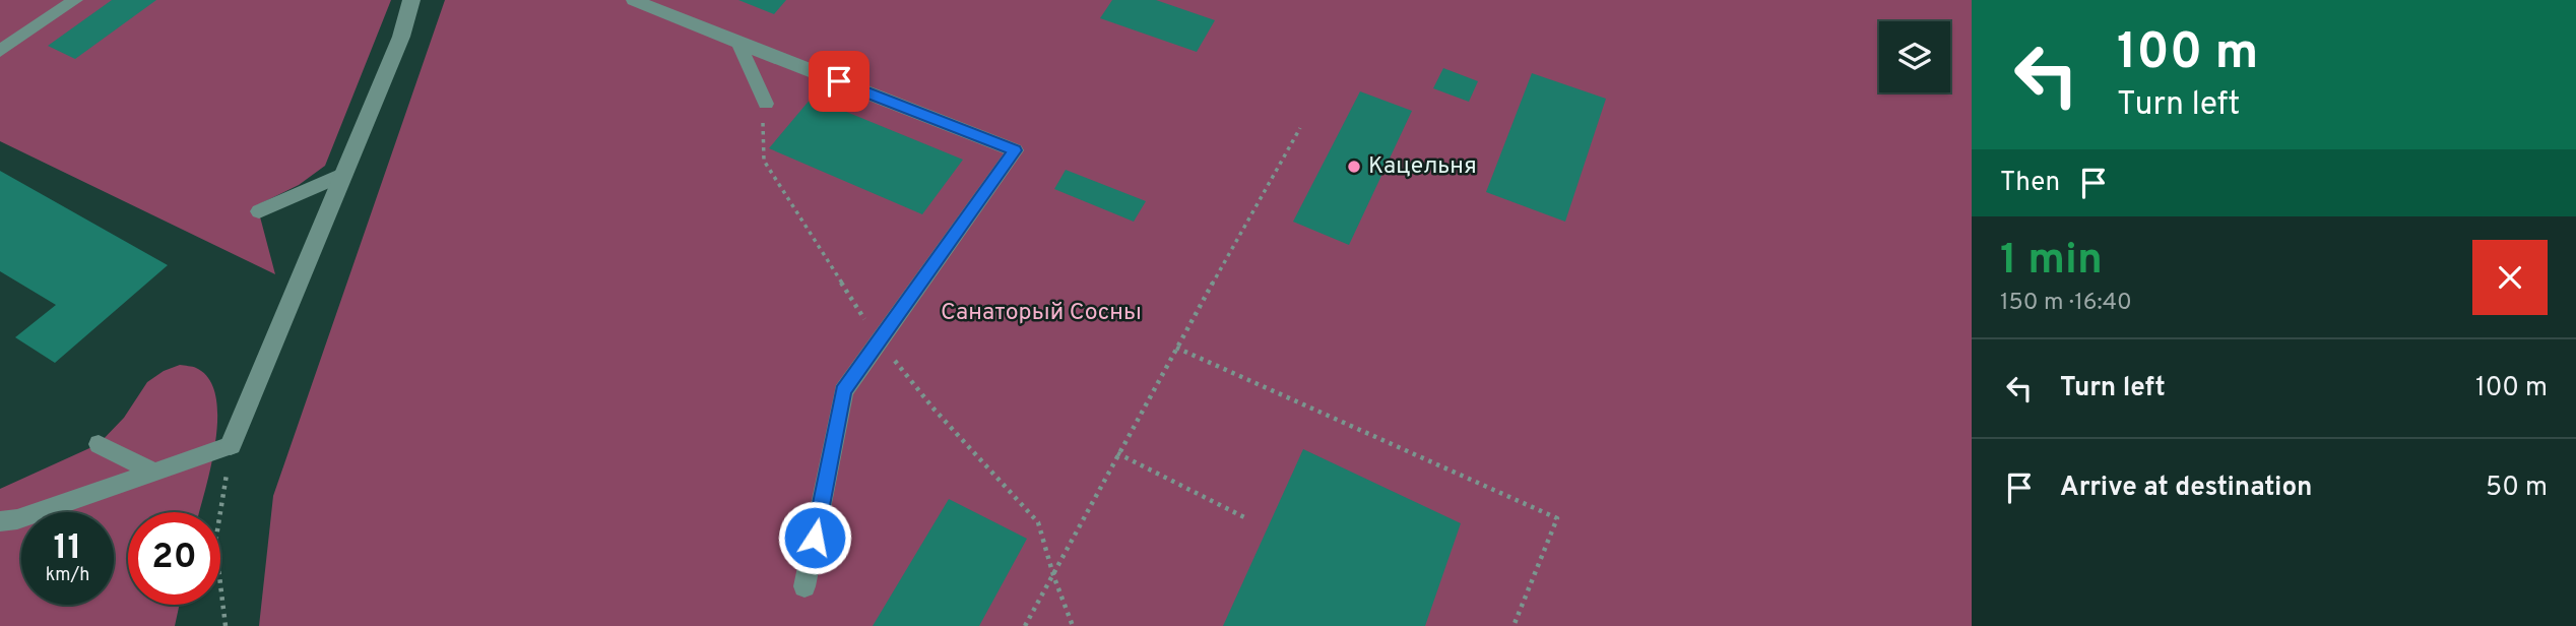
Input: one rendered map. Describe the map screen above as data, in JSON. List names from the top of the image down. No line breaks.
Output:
{"parks":["Санаторый Сосны"],"places":["Кацельня"],"page":{"turn":["100 m","Turn left"],"then":"Then","heading":["1 min","150 m · 16:40"],"list":[{"name":"Turn left","value":"100 m"},{"name":"Arrive at destination","value":"50 m"}],"speed":"11 km/h","limit":"20"}}
